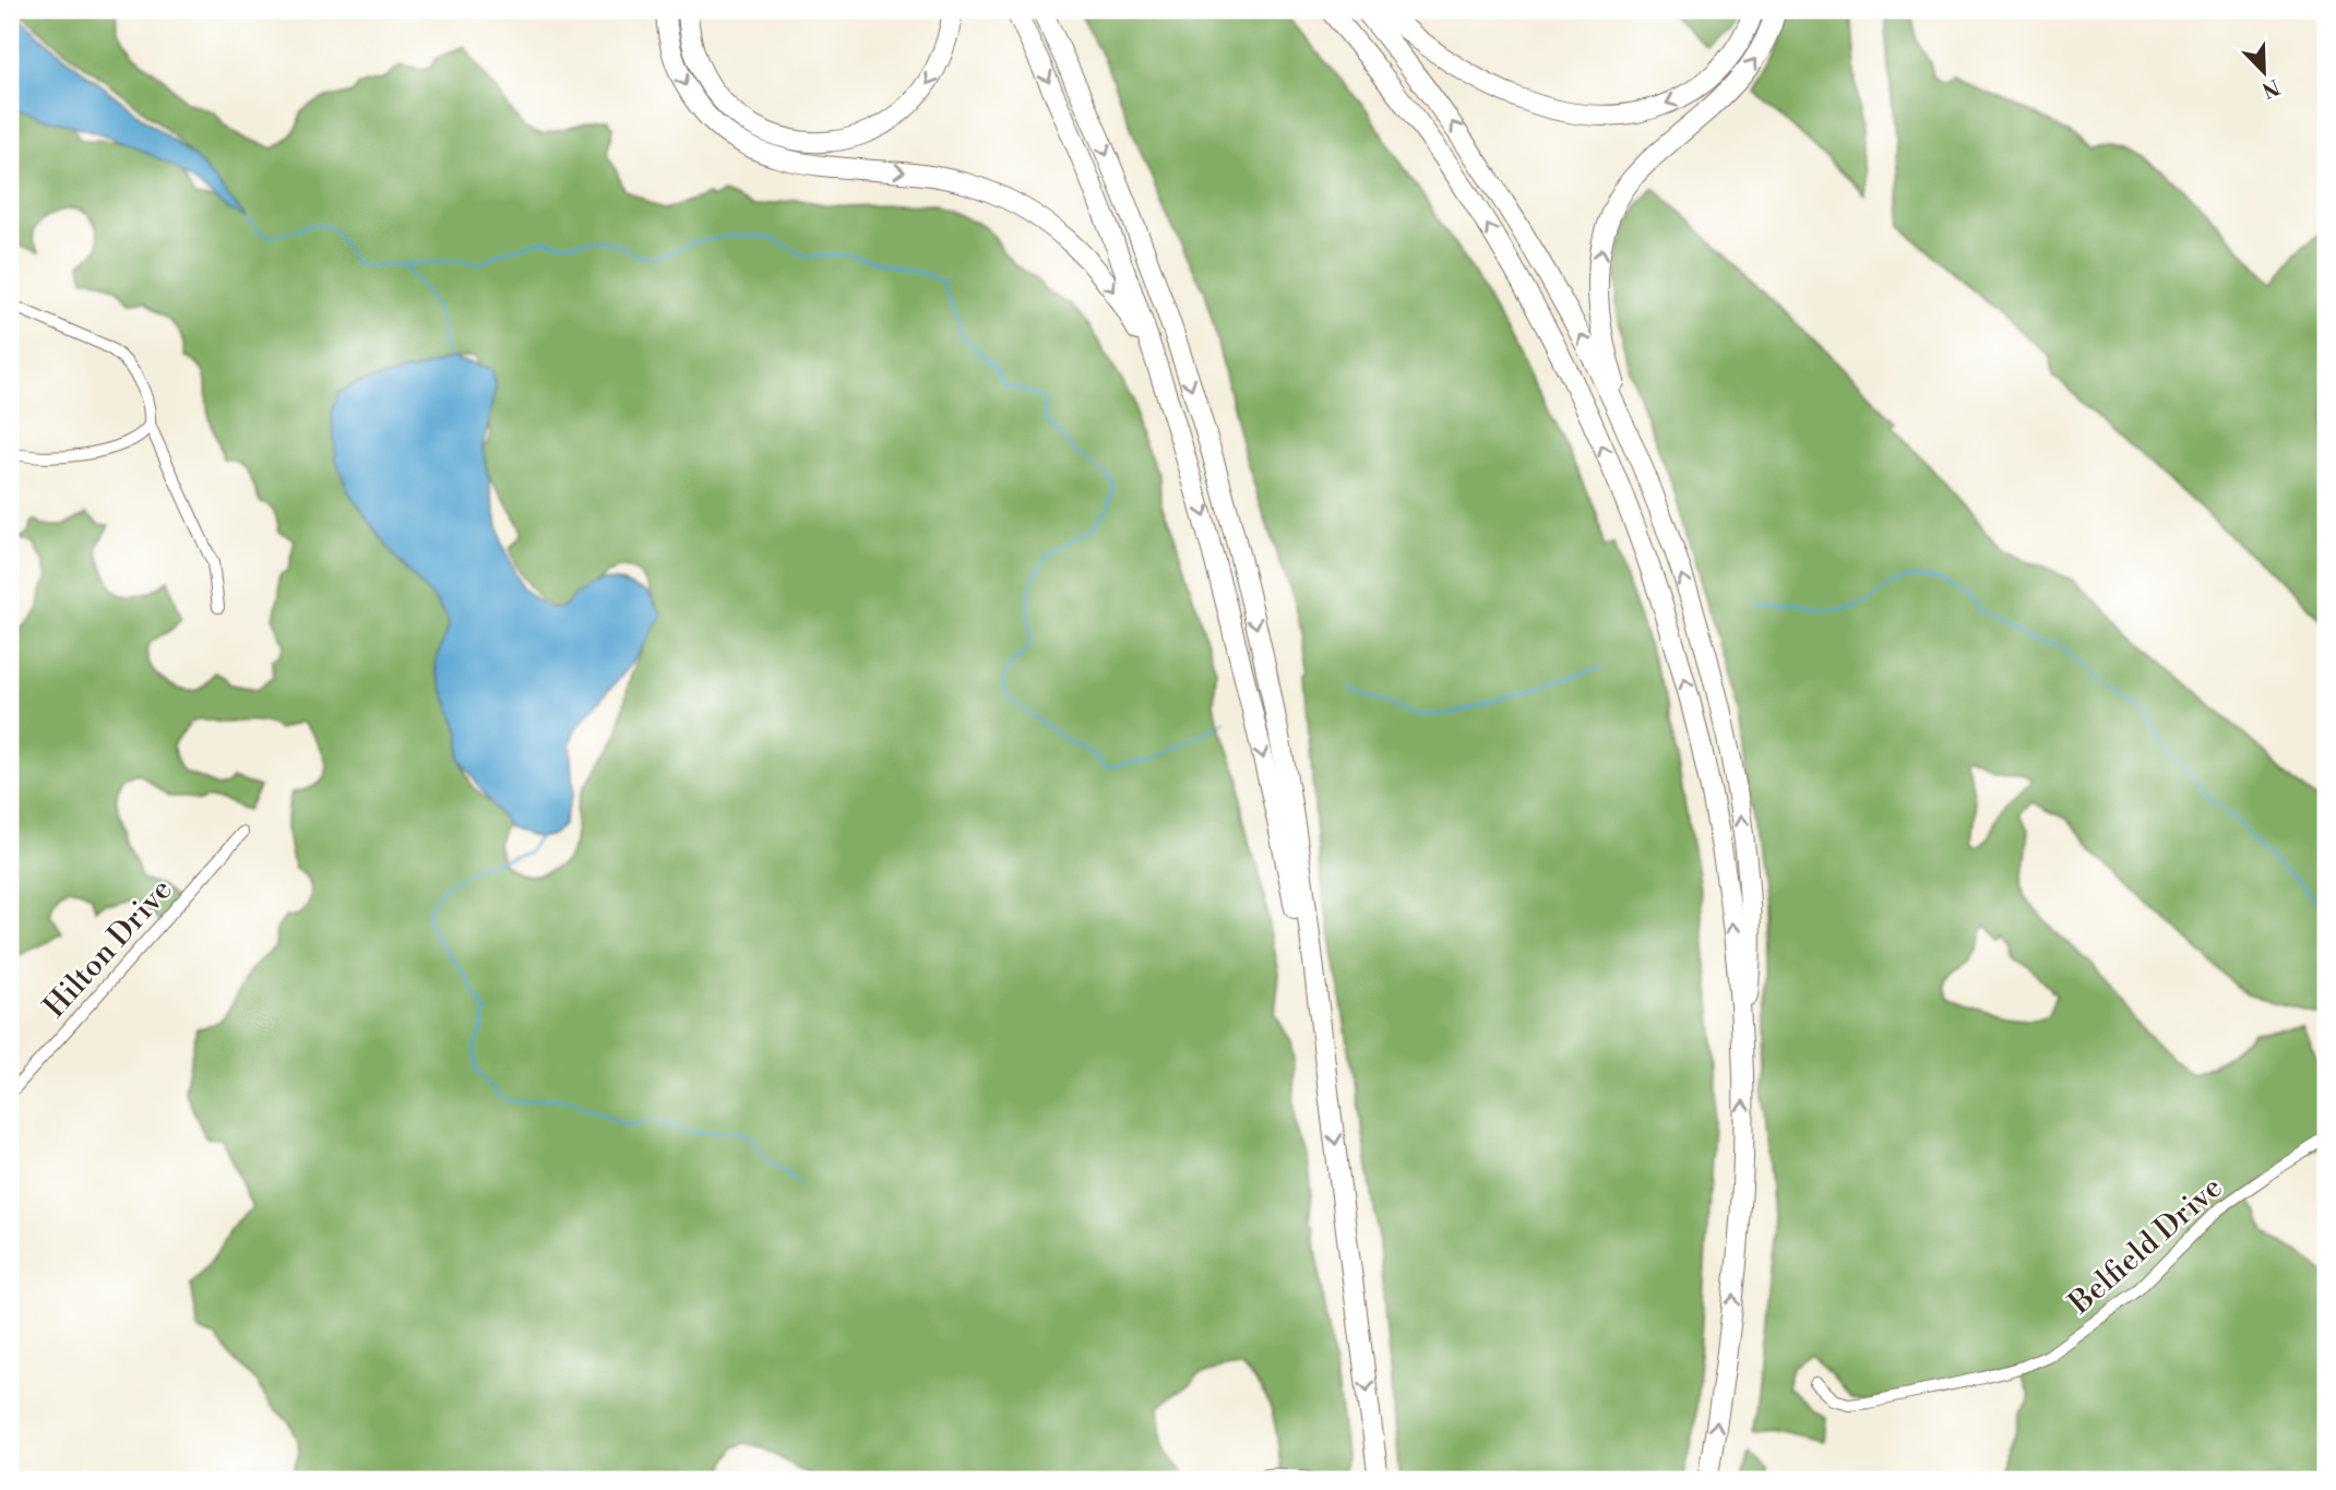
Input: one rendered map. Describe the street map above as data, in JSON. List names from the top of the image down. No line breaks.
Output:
{"streets":{"street":["Hilton Drive","Belfield Drive"]},"north":"bottom right"}
